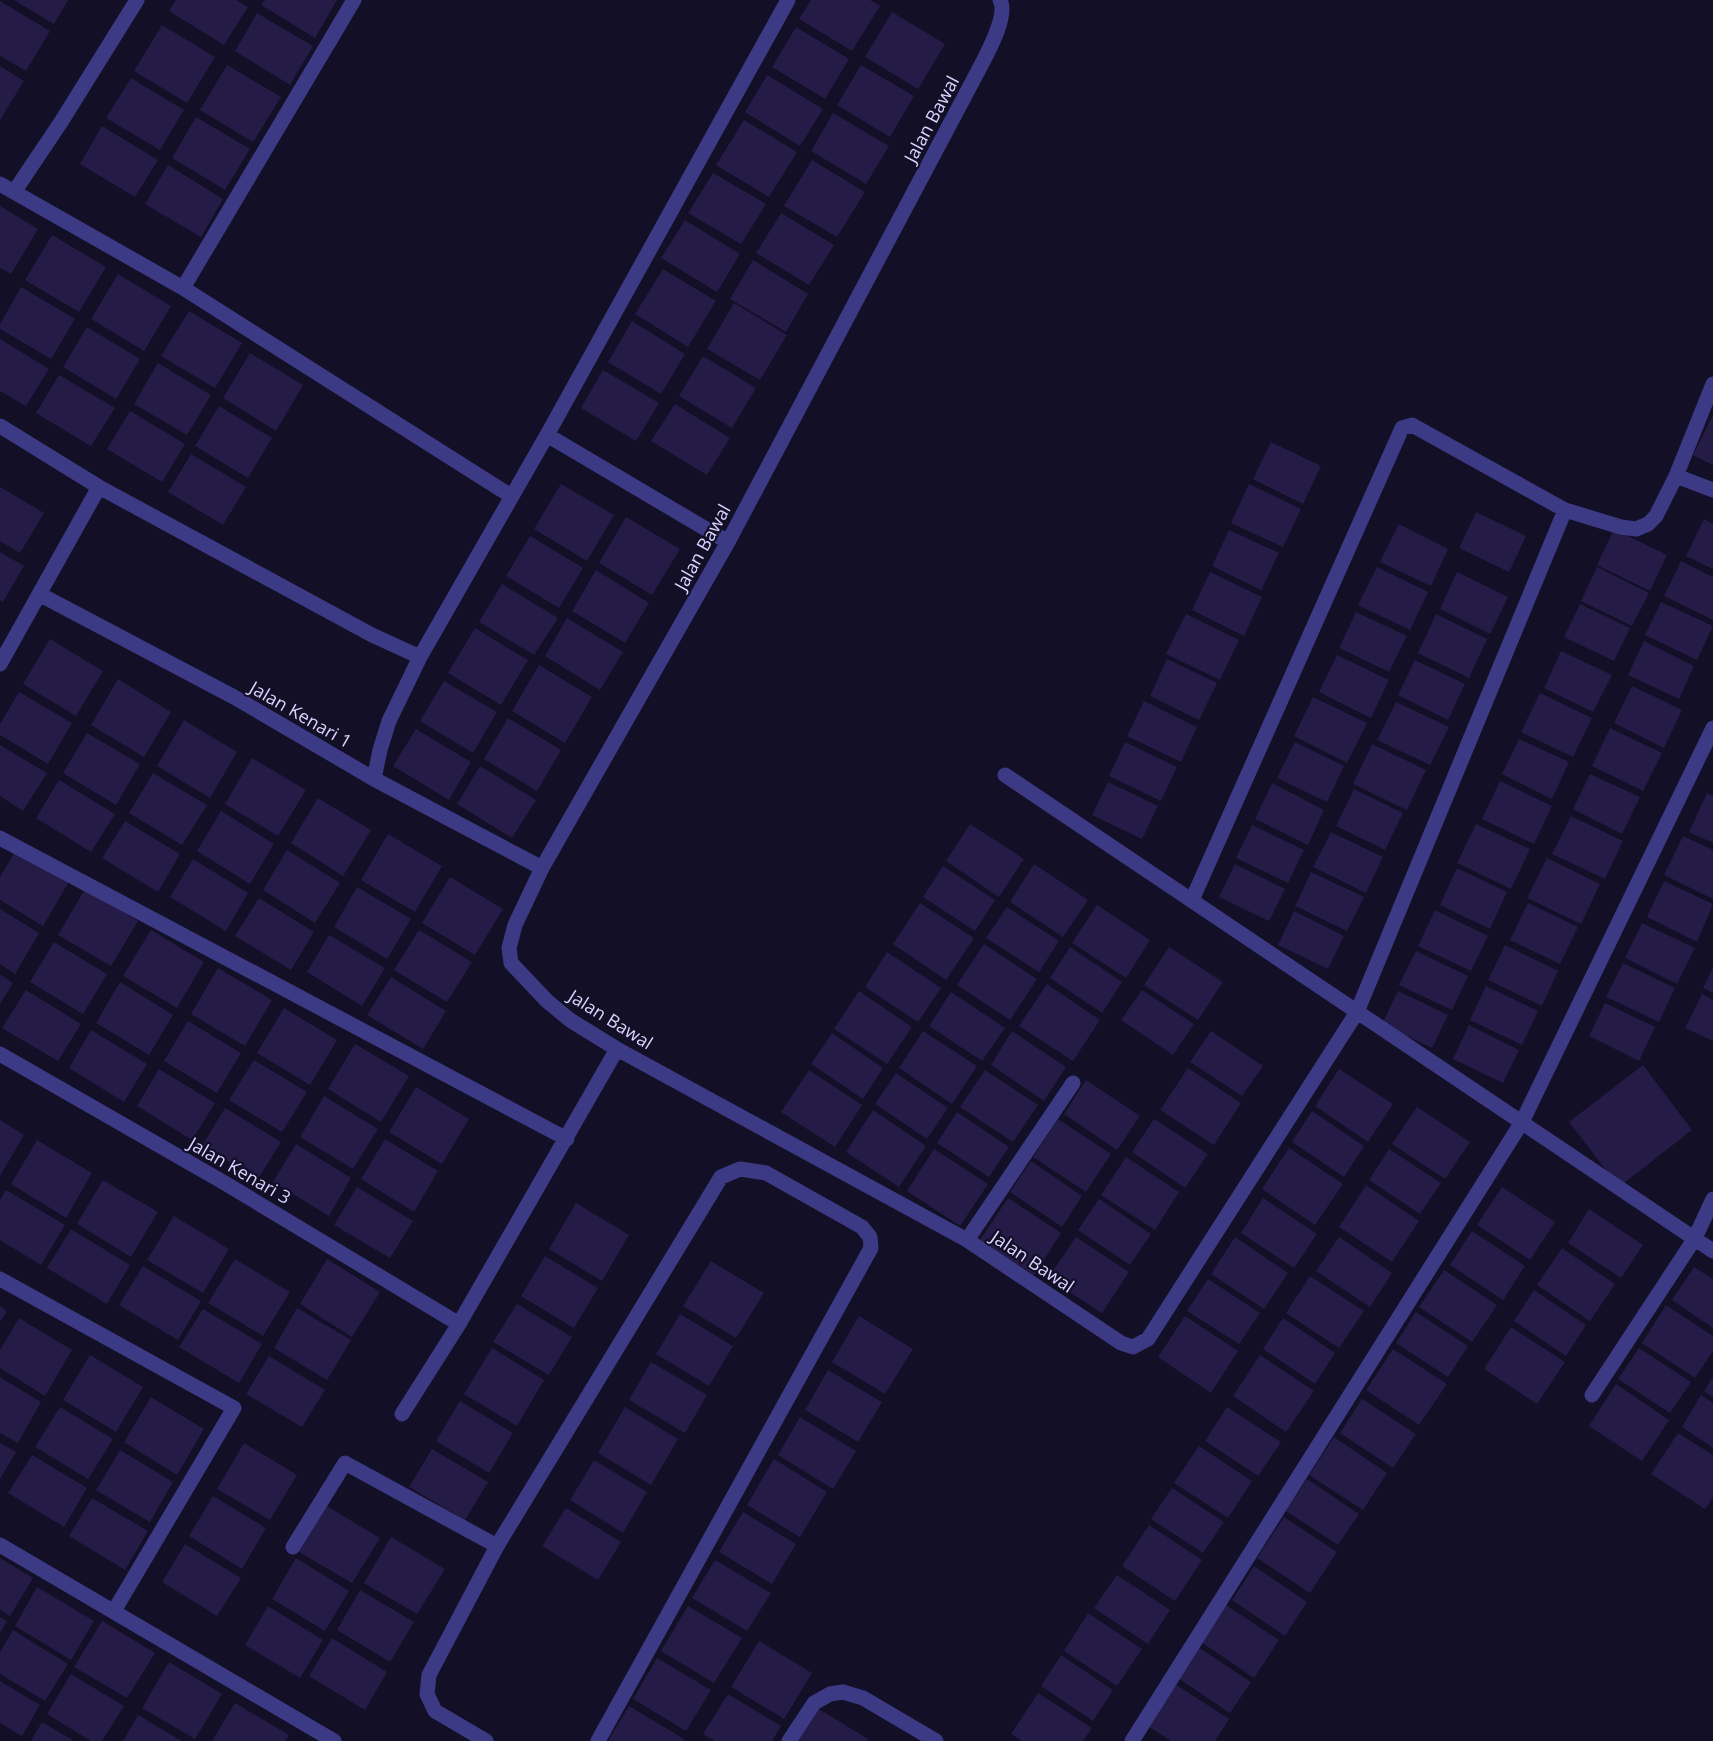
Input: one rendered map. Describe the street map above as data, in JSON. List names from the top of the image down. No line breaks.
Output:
{"streets":{"street":["Jalan Bawal","Jalan Kenari 1","Jalan Kenari 3"]},"crossings":[["Jalan Bawal","Jalan Kenari 1"]]}
